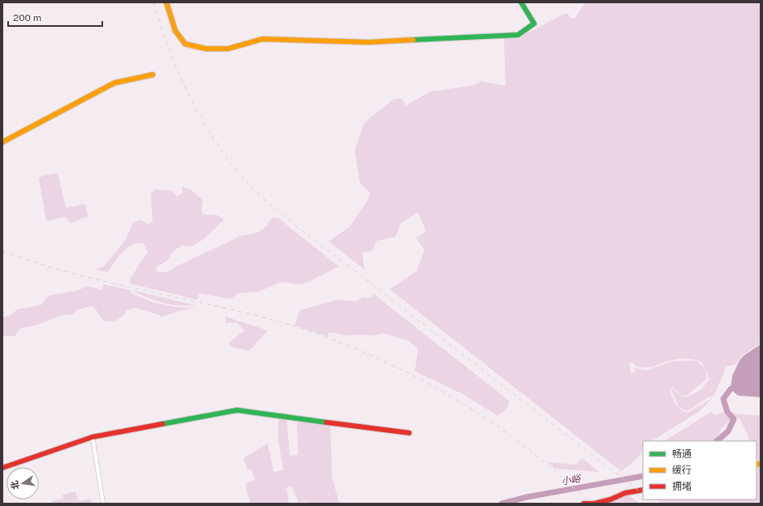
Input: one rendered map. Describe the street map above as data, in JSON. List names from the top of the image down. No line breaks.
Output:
{"water":["小峪"],"legend":["畅通","缓行","拥堵"],"scale_bar":"200 m","north":"left"}
